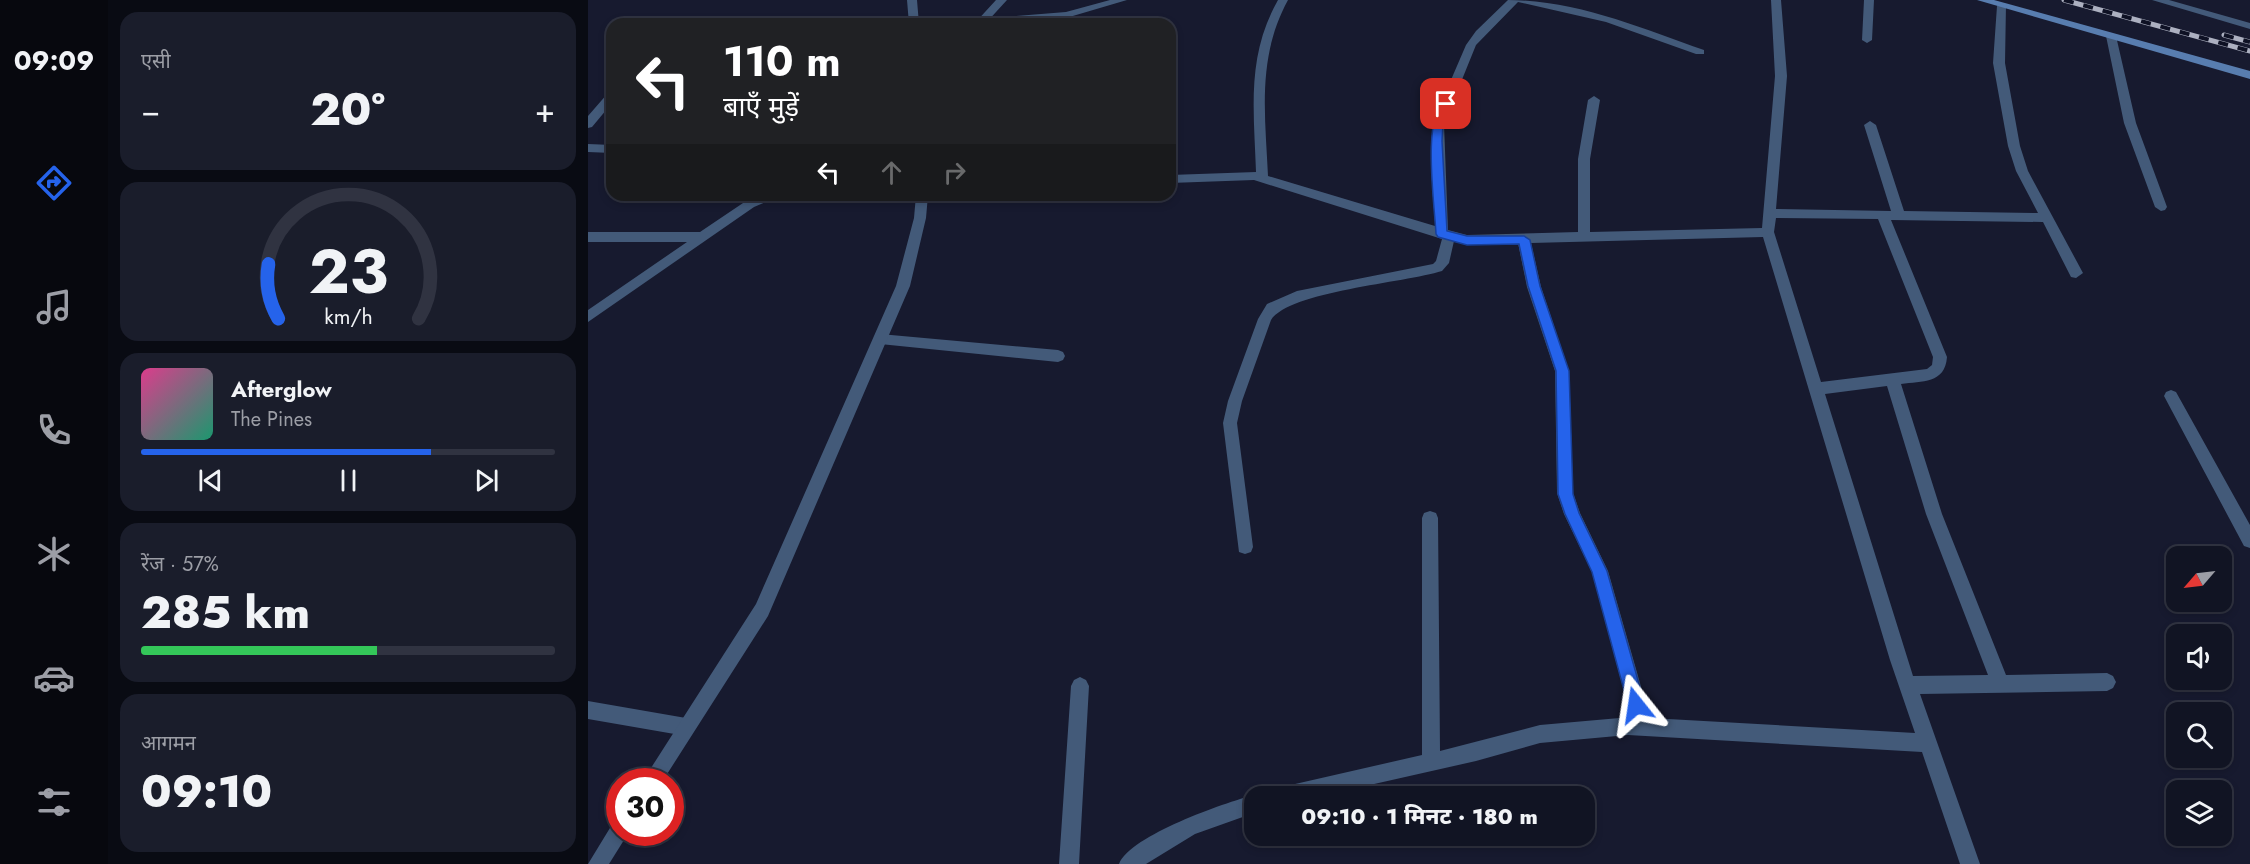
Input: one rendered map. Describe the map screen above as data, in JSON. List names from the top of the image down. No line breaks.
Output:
{"north":"bottom left","page":{"tabs":"09:09","tile":["एसी",["रेंज · 57%","285 km"],["आगमन","09:10"]],"turn":["110 m","बाएँ मुड़ें"],"heat":["−","20°","+"],"song":["Afterglow","The Pines"],"limit":"30","trip":"09:10 · 1 मिनट · 180 m","gauge":["23","km/h"]}}
